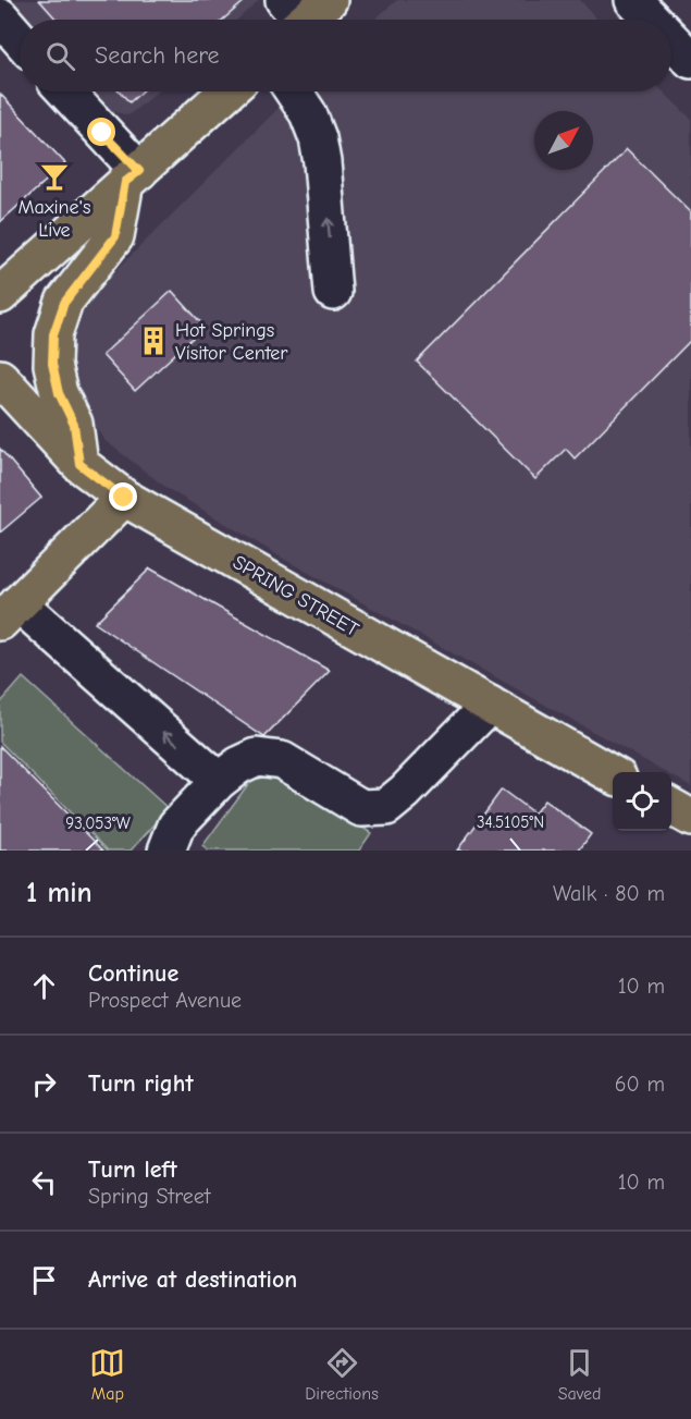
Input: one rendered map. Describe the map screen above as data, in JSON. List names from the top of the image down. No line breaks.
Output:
{"streets":{"main road":["SPRING STREET"]},"places":{"bar":["Maxine's Live"],"building":["Hot Springs Visitor Center"]},"north":"top right","page":{"search":"Search here","heading":["1 min","Walk · 80 m"],"list":[["Continue","Prospect Avenue","10 m"],["Turn right","60 m"],["Turn left","Spring Street","10 m"],"Arrive at destination"],"nav":["Map","Directions","Saved"]},"coordinates":["34.5105°N","93.053°W"]}
